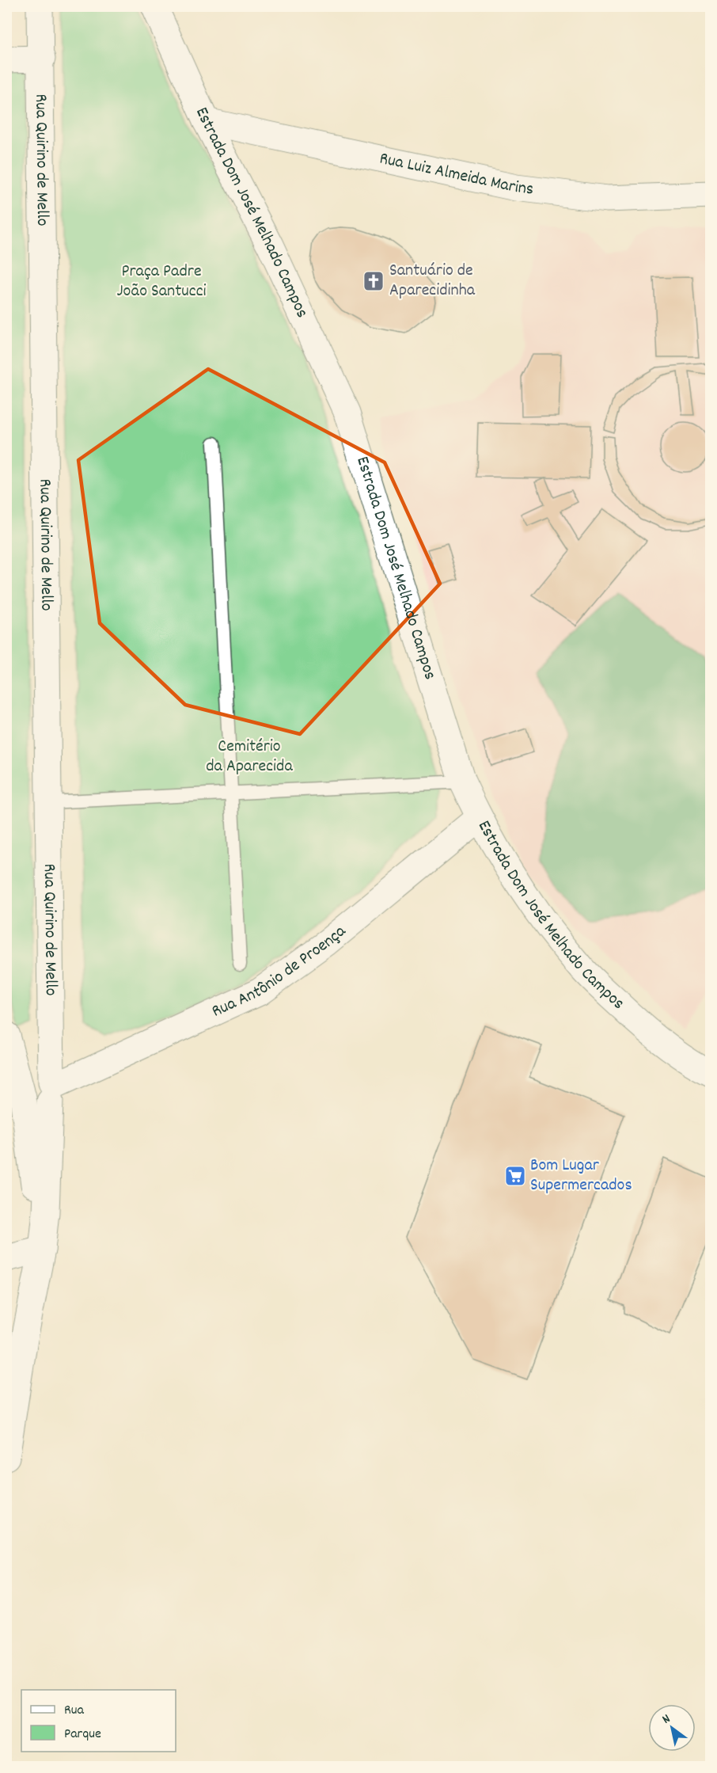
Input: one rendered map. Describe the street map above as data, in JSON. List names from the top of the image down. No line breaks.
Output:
{"streets":{"street":["Rua Quirino de Mello","Rua Luiz Almeida Marins","Estrada Dom José Melhado Campos","Rua Antônio de Proença"]},"crossings":[["Rua Quirino de Mello","Rua Antônio de Proença"],["Rua Luiz Almeida Marins","Estrada Dom José Melhado Campos"],["Estrada Dom José Melhado Campos","Rua Antônio de Proença"]],"parks":["Praça Padre João Santucci","Cemitério da Aparecida"],"places":{"church":["Santuário de Aparecidinha"],"supermarket":["Bom Lugar Supermercados"]},"legend":["Rua","Parque"],"north":"top left"}
